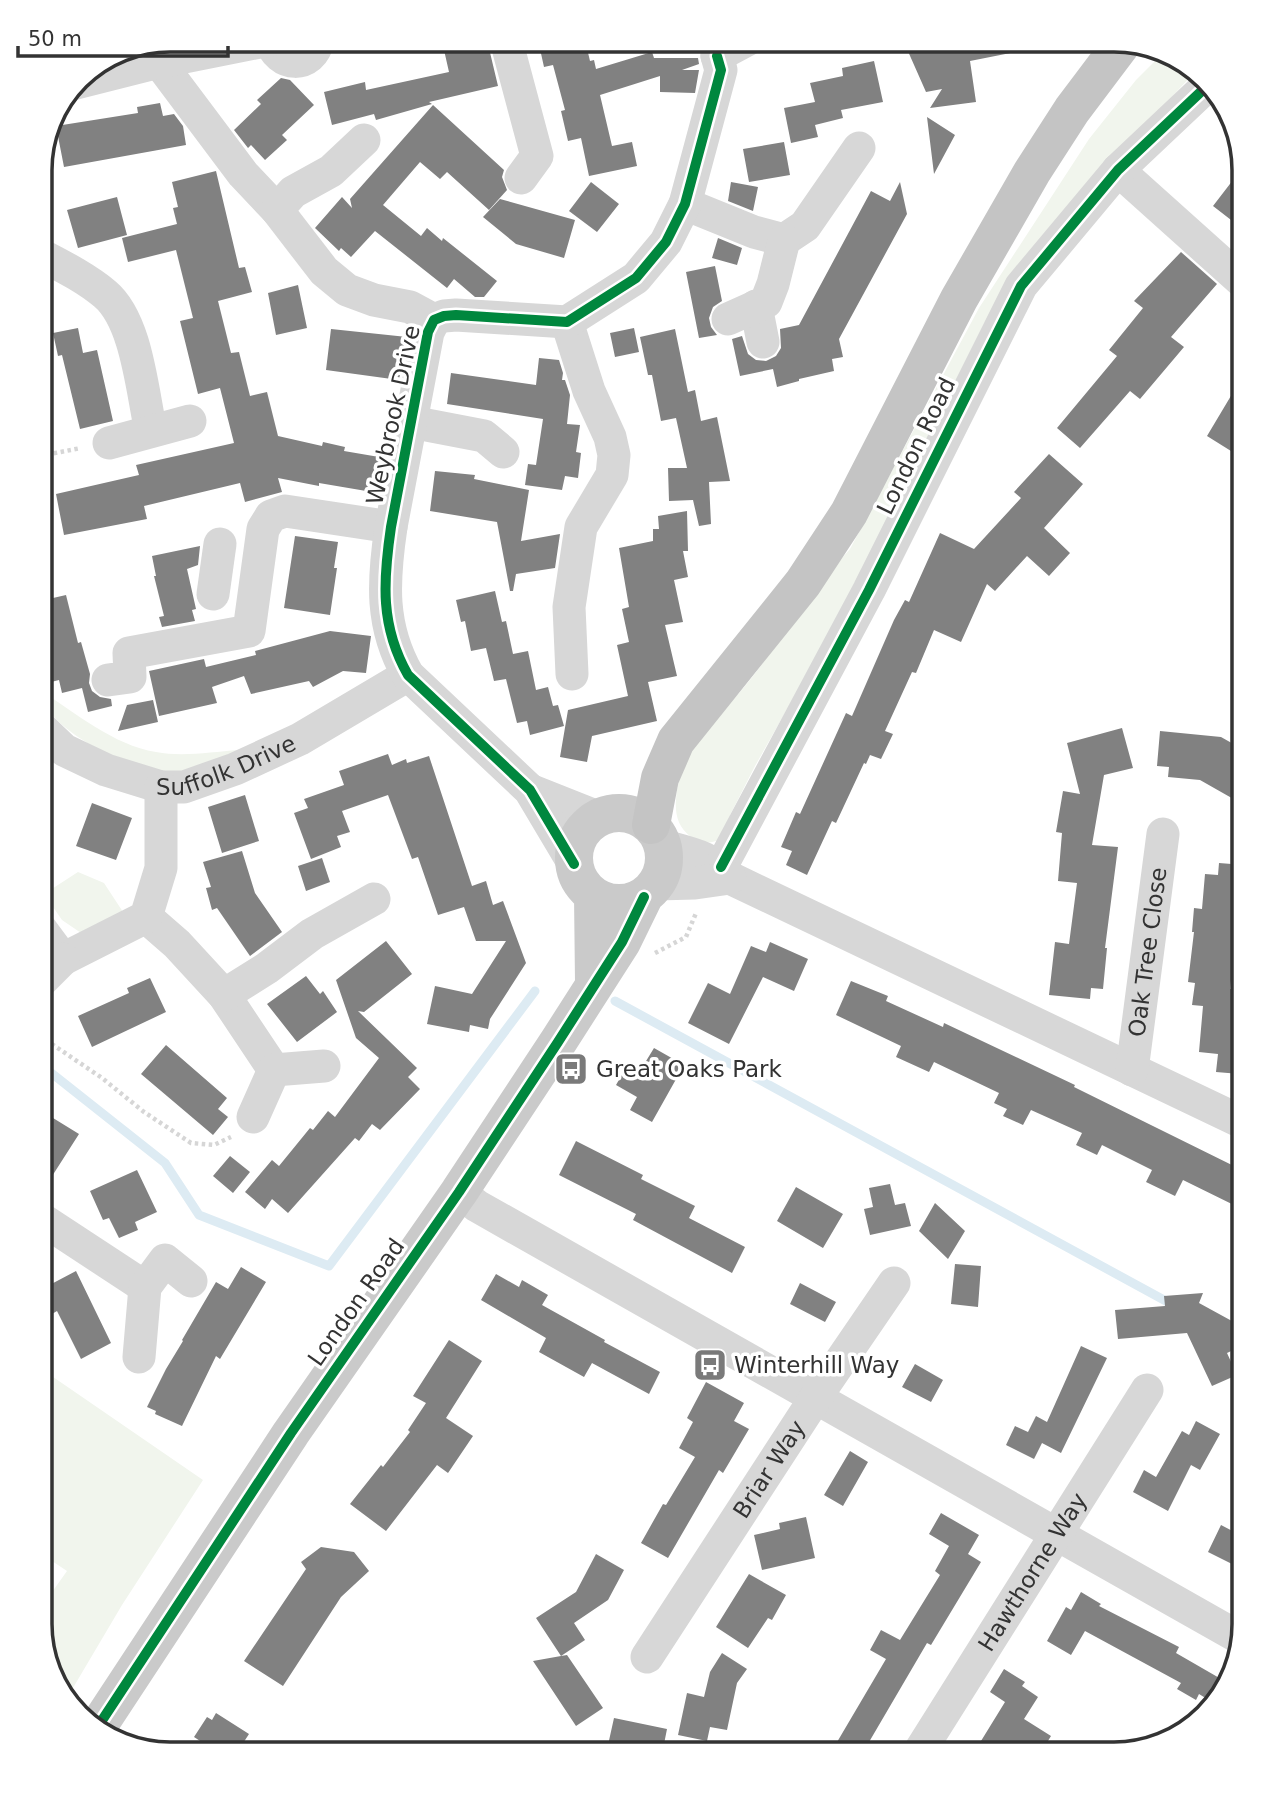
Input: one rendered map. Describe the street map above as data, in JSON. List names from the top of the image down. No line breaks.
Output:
{"streets":{"main road":["London Road"],"street":["Weybrook Drive","Suffolk Drive","Oak Tree Close","Briar Way","Hawthorne Way"]},"crossings":[["Weybrook Drive","London Road"],["Weybrook Drive","Suffolk Drive"]],"places":{"bus stop":["Great Oaks Park","Winterhill Way"]},"scale_bar":"50 m"}
